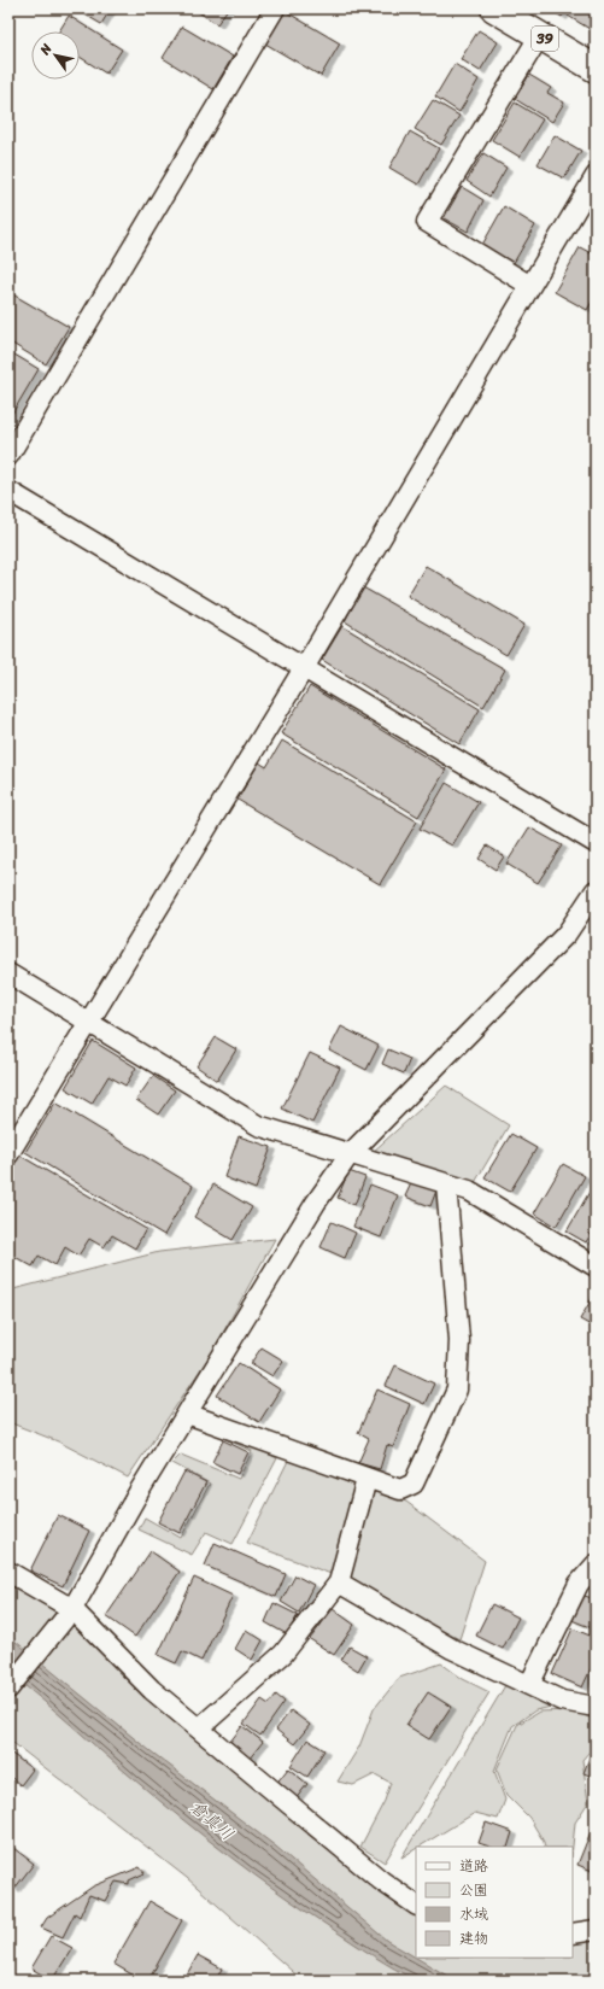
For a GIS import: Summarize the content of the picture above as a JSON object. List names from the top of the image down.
{
  "streets": {
    "main road": ["39"]
  },
  "water": ["倉真川"],
  "legend": [
    "道路",
    "公園",
    "水域",
    "建物"
  ],
  "north": "top left"
}
